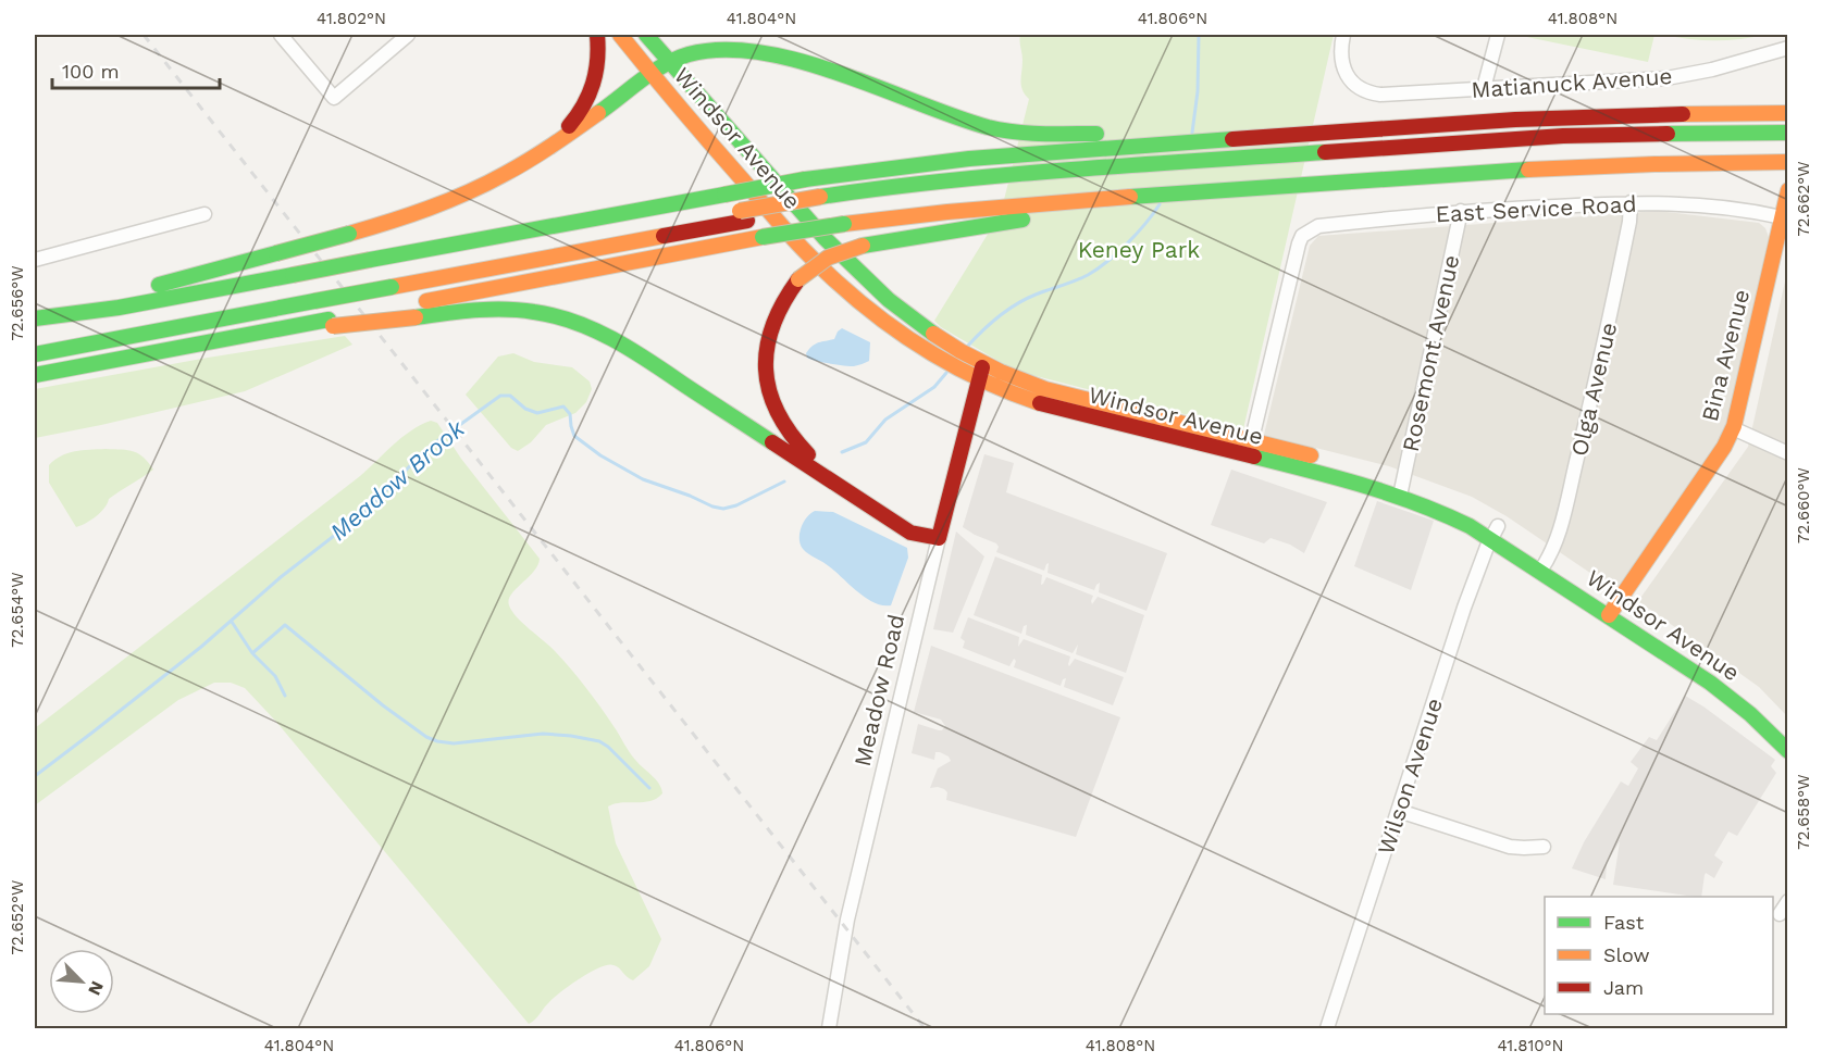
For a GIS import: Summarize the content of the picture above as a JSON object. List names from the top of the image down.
{
  "streets": {
    "main road": ["Windsor Avenue", "Bina Avenue", "Meadow Road"],
    "street": [
      "Matianuck Avenue",
      "East Service Road",
      "Rosemont Avenue",
      "Olga Avenue",
      "Wilson Avenue"
    ]
  },
  "crossings": [
    ["Windsor Avenue", "East Service Road"],
    ["Windsor Avenue", "Rosemont Avenue"],
    ["Windsor Avenue", "Bina Avenue"],
    ["Windsor Avenue", "Olga Avenue"],
    ["Windsor Avenue", "Meadow Road"],
    ["Windsor Avenue", "Wilson Avenue"],
    ["East Service Road", "Rosemont Avenue"],
    ["East Service Road", "Bina Avenue"],
    ["East Service Road", "Olga Avenue"]
  ],
  "water": ["Meadow Brook"],
  "parks": ["Keney Park"],
  "legend": ["Fast", "Slow", "Jam"],
  "scale_bar": "100 m",
  "north": "bottom right",
  "coordinates": [
    "41.802°N",
    "41.804°N",
    "41.806°N",
    "41.808°N",
    "72.662°W",
    "72.656°W",
    "72.660°W",
    "72.654°W",
    "72.658°W",
    "72.652°W",
    "41.810°N"
  ]
}
